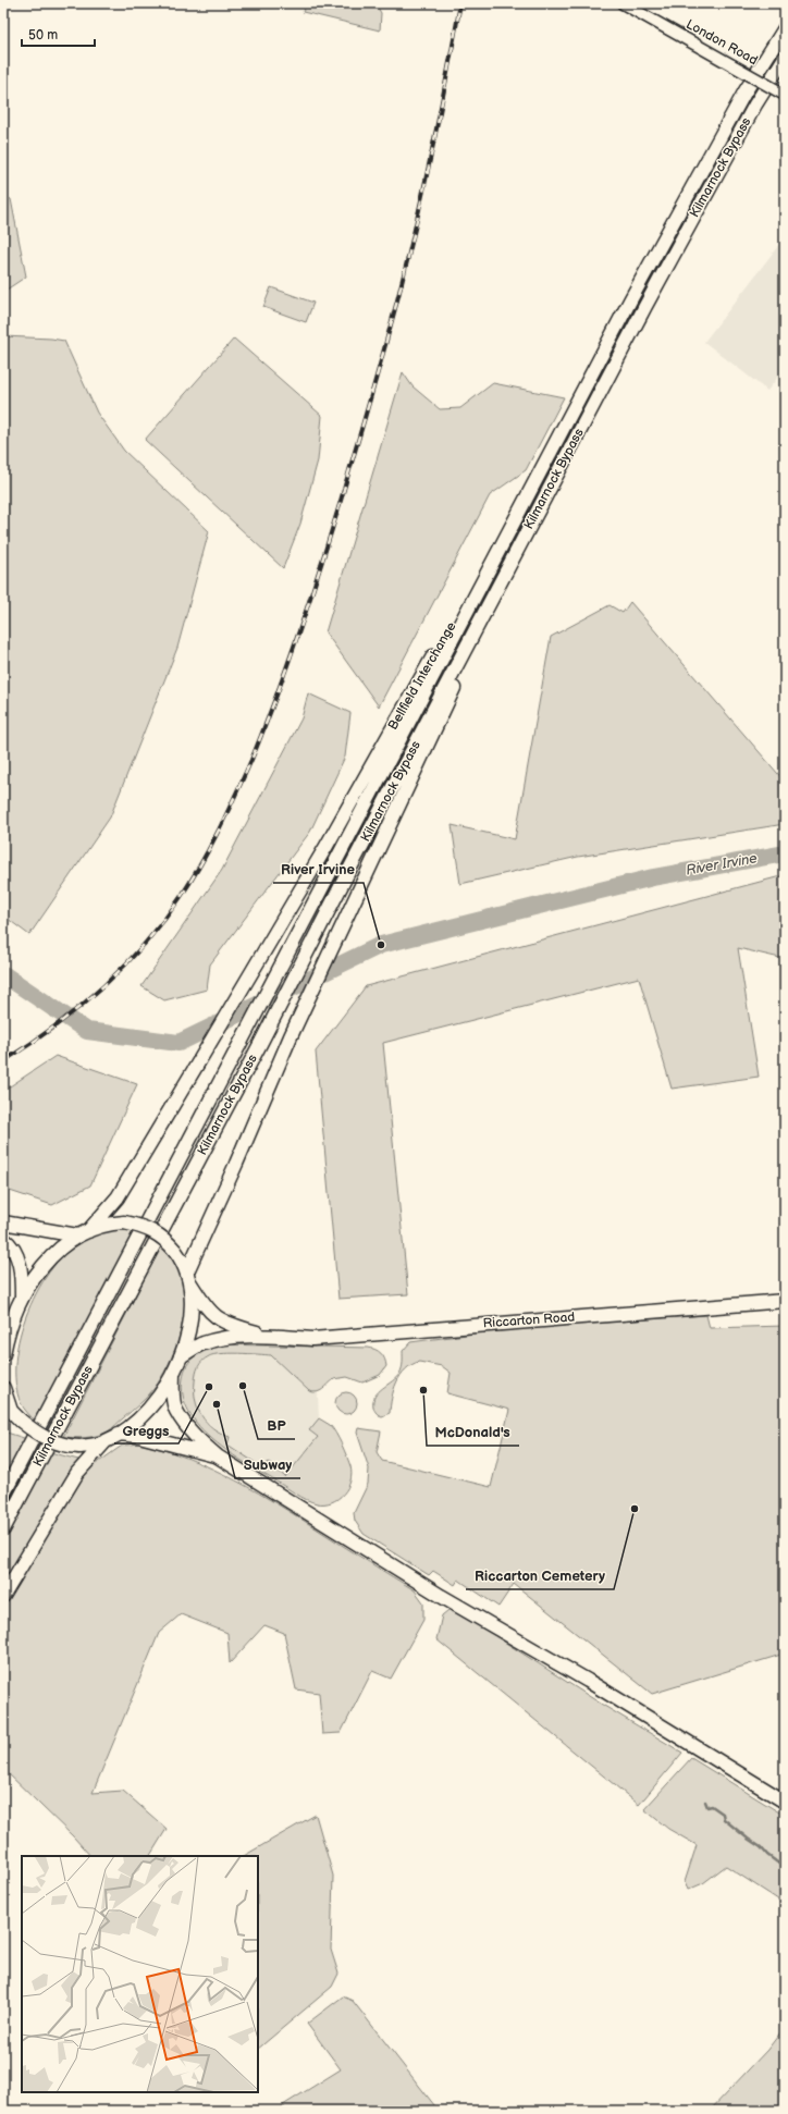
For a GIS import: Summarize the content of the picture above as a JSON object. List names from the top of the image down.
{
  "streets": {
    "main road": [
      "London Road",
      "Kilmarnock Bypass",
      "Bellfield Interchange",
      "Riccarton Road"
    ]
  },
  "crossings": [
    ["Kilmarnock Bypass", "Bellfield Interchange"],
    ["Bellfield Interchange", "Riccarton Road"]
  ],
  "water": ["River Irvine"],
  "places": [
    "River Irvine",
    "BP",
    "Greggs",
    "McDonald's",
    "Subway",
    "Riccarton Cemetery"
  ],
  "scale_bar": "50 m"
}
